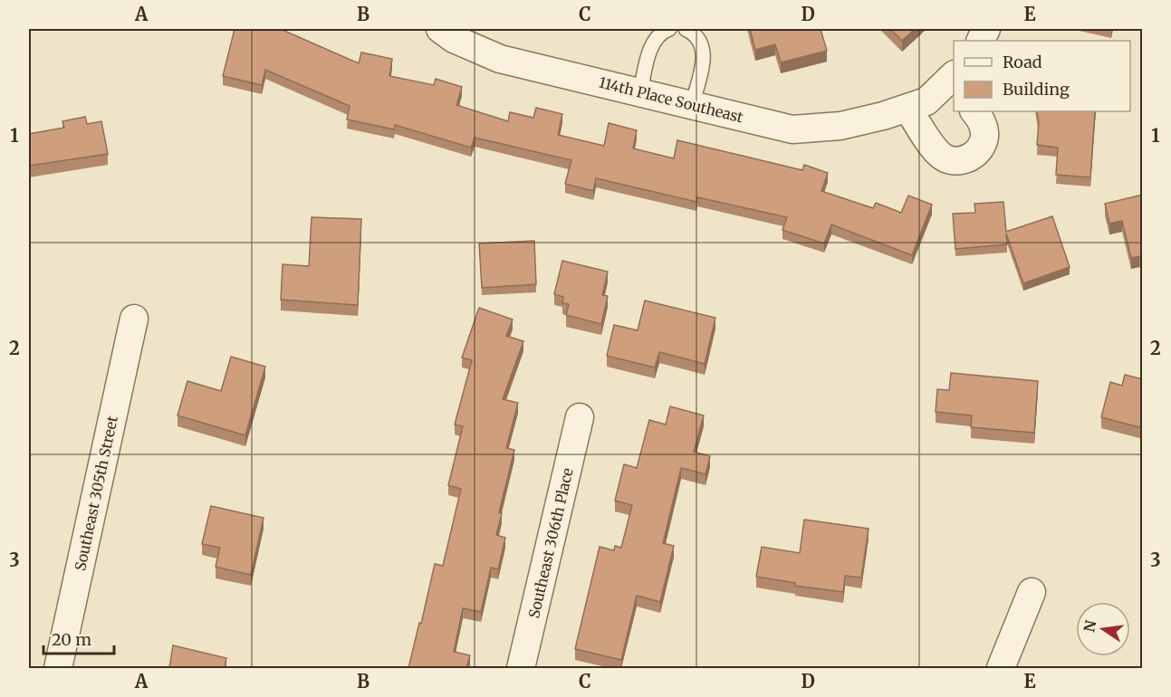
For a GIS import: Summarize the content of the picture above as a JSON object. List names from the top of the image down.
{
  "streets": {
    "street": ["114th Place Southeast", "Southeast 305th Street", "Southeast 306th Place"]
  },
  "legend": ["Road", "Building"],
  "scale_bar": "20 m",
  "north": "left",
  "grid": {
    "columns": [
      "A",
      "B",
      "C",
      "D",
      "E"
    ],
    "rows": ["1", "2", "3"]
  }
}
